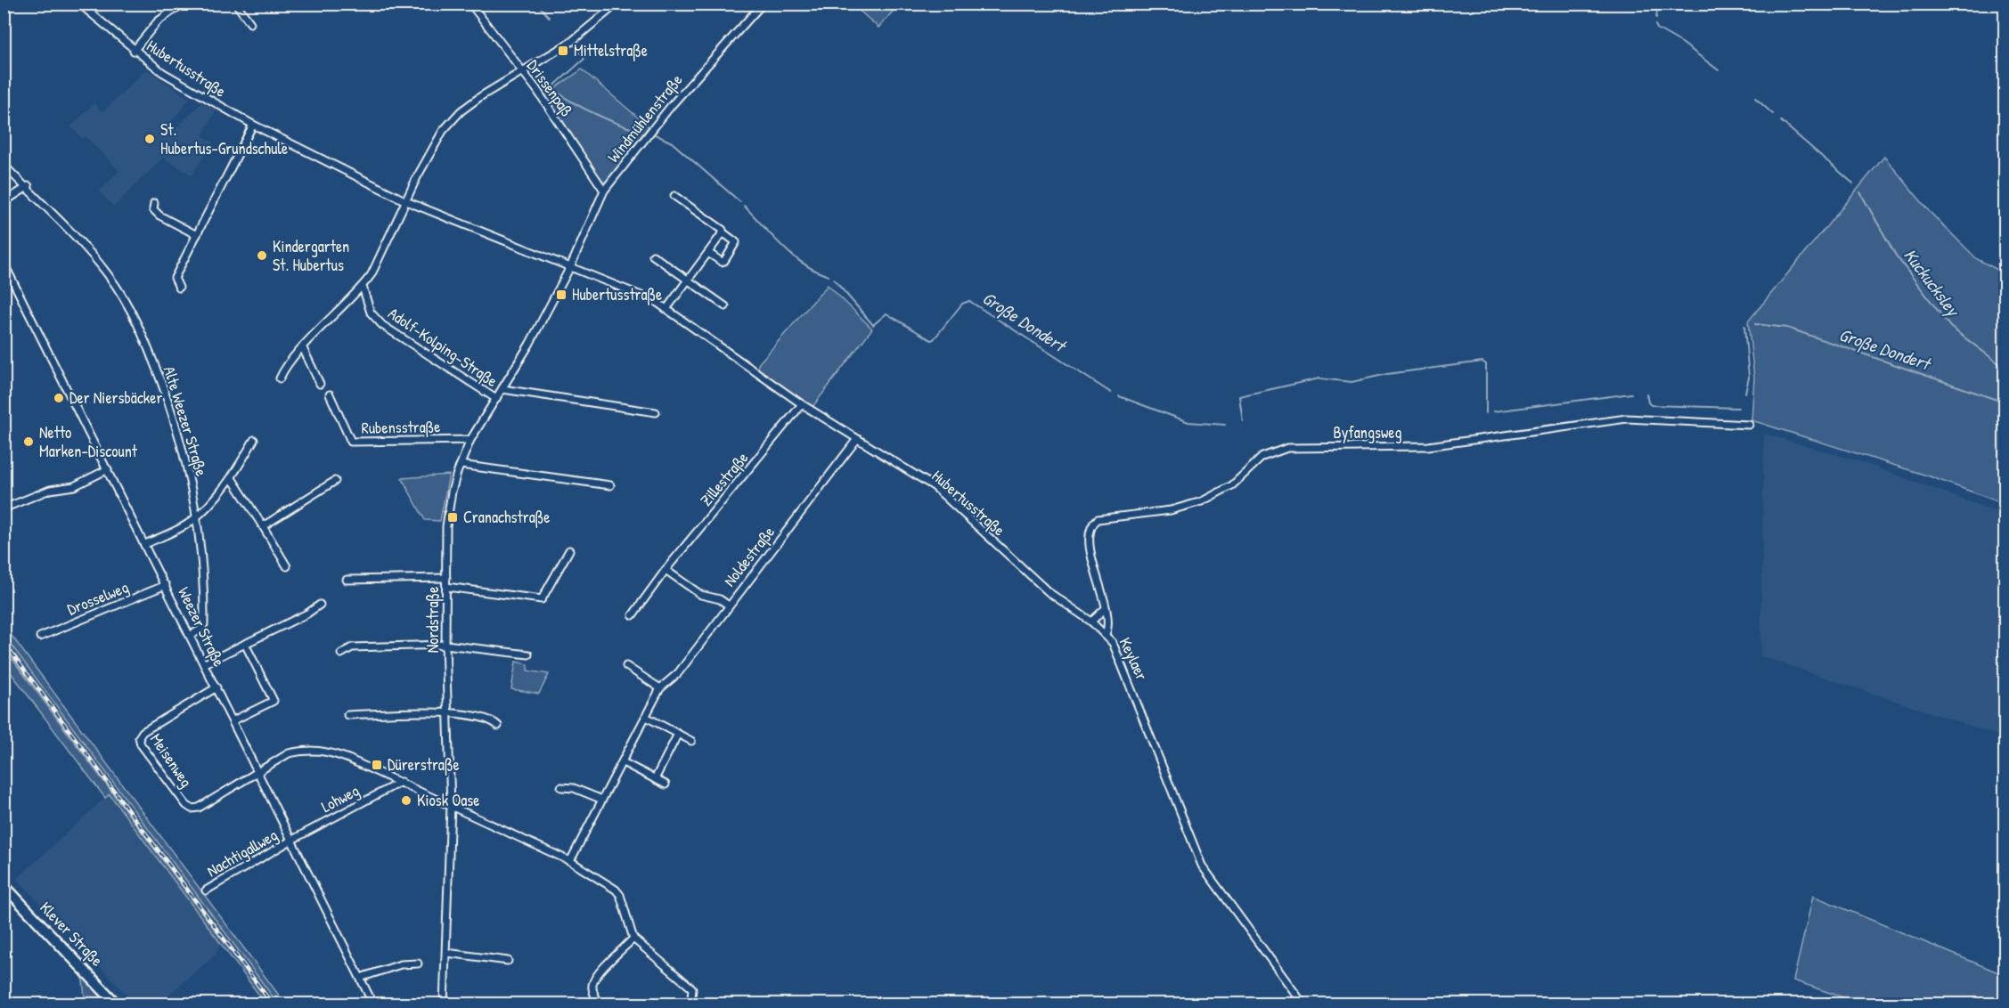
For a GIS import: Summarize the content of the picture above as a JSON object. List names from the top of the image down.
{
  "streets": {
    "main road": ["Klever Straße"],
    "street": [
      "Hubertusstraße",
      "Drissenpaß",
      "Windmühlenstraße",
      "Adolf-Kolping-Straße",
      "Alte Weezer Straße",
      "Rubensstraße",
      "Byfangsweg",
      "Zillestraße",
      "Noldestraße",
      "Drosselweg",
      "Nordstraße",
      "Weezer Straße",
      "Keylaer",
      "Meisenweg",
      "Lohweg",
      "Nachtigallweg"
    ]
  },
  "crossings": [
    ["Hubertusstraße", "Windmühlenstraße"],
    ["Hubertusstraße", "Byfangsweg"],
    ["Hubertusstraße", "Zillestraße"],
    ["Hubertusstraße", "Noldestraße"],
    ["Hubertusstraße", "Nordstraße"],
    ["Hubertusstraße", "Keylaer"],
    ["Drissenpaß", "Windmühlenstraße"],
    ["Windmühlenstraße", "Nordstraße"],
    ["Adolf-Kolping-Straße", "Nordstraße"],
    ["Alte Weezer Straße", "Weezer Straße"],
    ["Rubensstraße", "Nordstraße"],
    ["Byfangsweg", "Keylaer"],
    ["Drosselweg", "Weezer Straße"],
    ["Weezer Straße", "Meisenweg"],
    ["Weezer Straße", "Lohweg"],
    ["Weezer Straße", "Nachtigallweg"],
    ["Lohweg", "Nachtigallweg"]
  ],
  "water": ["Kuckucksley", "Große Dondert"],
  "places": {
    "transit": [
      "Mittelstraße",
      "Hubertusstraße",
      "Cranachstraße",
      "Dürerstraße"
    ],
    "other": [
      "St. Hubertus-Grundschule",
      "Kindergarten St. Hubertus",
      "Der Niersbäcker",
      "Netto Marken-Discount",
      "Kiosk Oase"
    ]
  }
}
